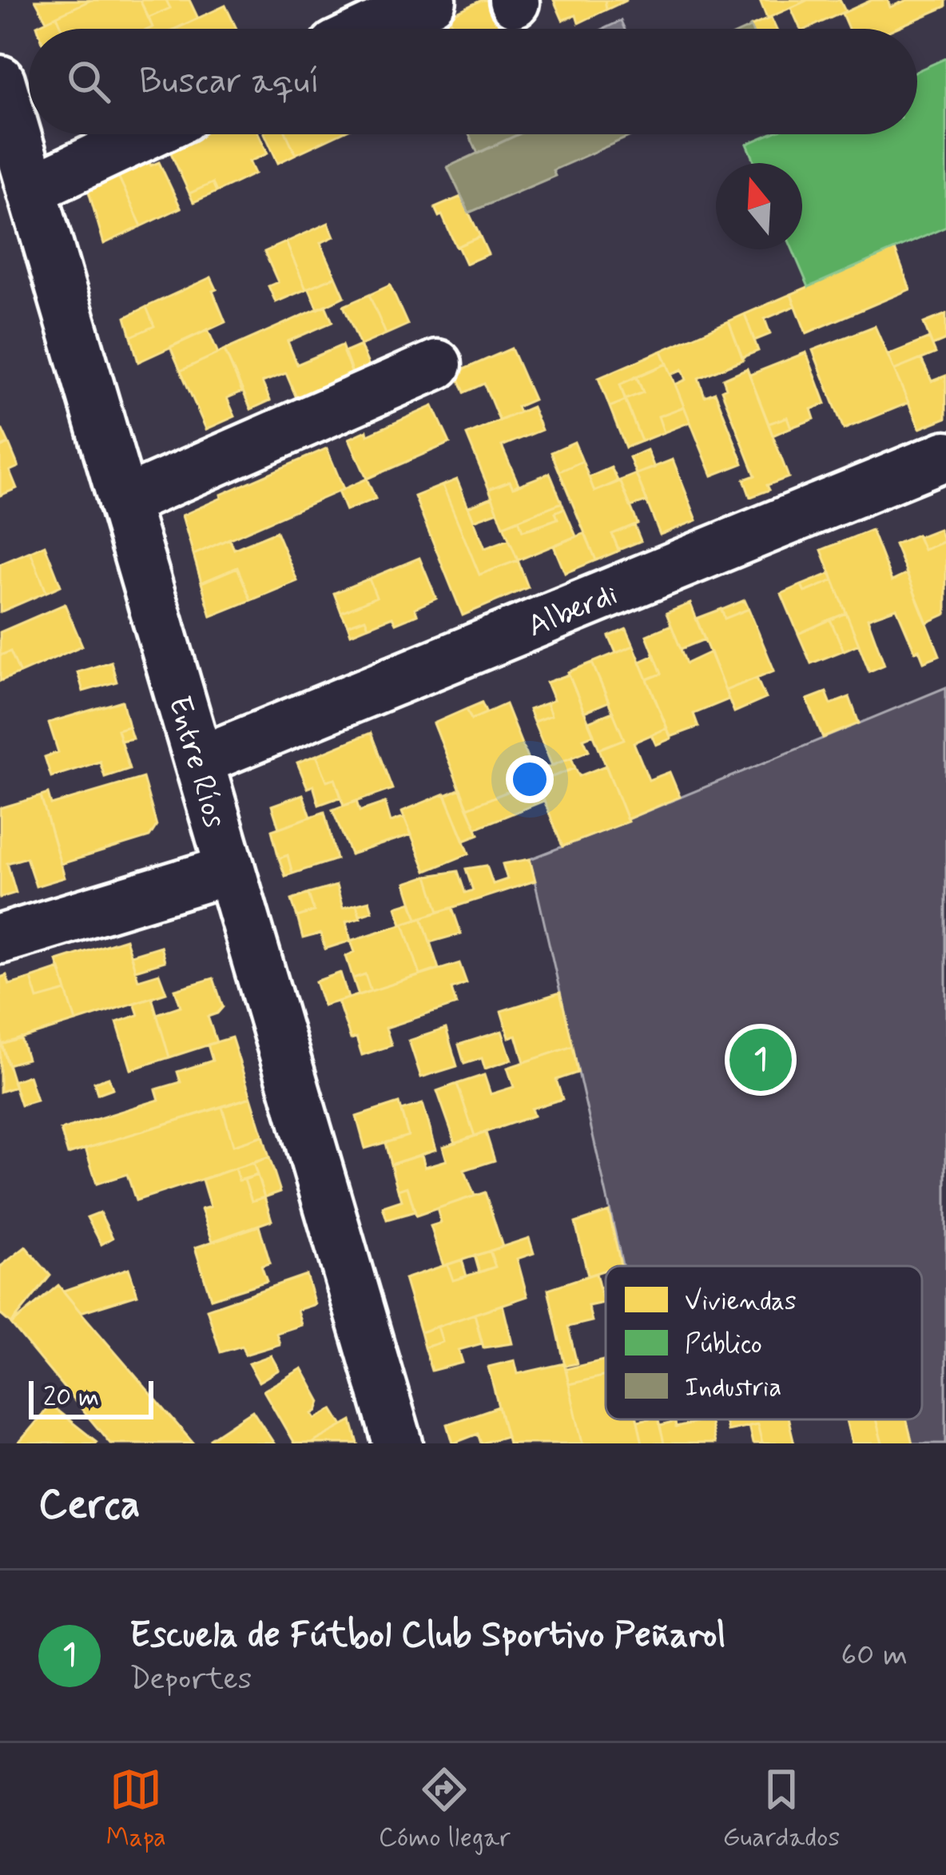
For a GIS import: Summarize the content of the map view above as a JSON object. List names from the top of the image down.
{
  "streets": {
    "street": ["Alberdi", "Entre Ríos"]
  },
  "crossings": [
    ["Alberdi", "Entre Ríos"]
  ],
  "legend": ["Viviendas", "Público", "Industria"],
  "scale_bar": "20 m",
  "north": "top",
  "page": {
    "search": "Buscar aquí",
    "pins": "1",
    "scale": "20 m",
    "heading": "Cerca",
    "list": [
      {
        "mark": "1",
        "name": "Escuela de Fútbol Club Sportivo Peñarol",
        "note": "Deportes",
        "value": "60 m"
      }
    ],
    "nav": ["Mapa", "Cómo llegar", "Guardados"]
  }
}
